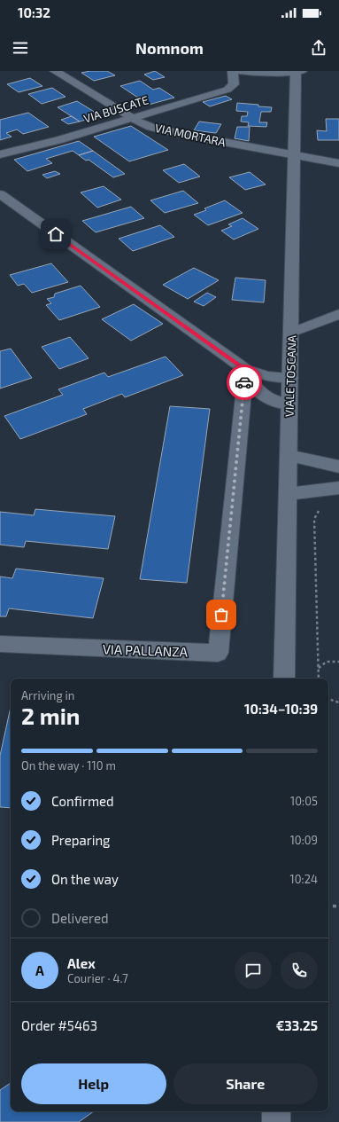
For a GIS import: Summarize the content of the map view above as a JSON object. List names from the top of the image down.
{
  "streets": {
    "street": [
      "VIA BUSCATE",
      "VIA MORTARA",
      "VIALE TOSCANA",
      "VIA PALLANZA"
    ]
  },
  "crossings": [
    ["VIA BUSCATE", "VIA MORTARA"],
    ["VIA MORTARA", "VIALE TOSCANA"]
  ],
  "page": {
    "status": "10:32",
    "header": "Nomnom",
    "heading": ["2 min", "Arriving in", "10:34–10:39"],
    "panel": [
      "Alex",
      "Courier · 4.7",
      "Order #5463",
      "€33.25"
    ],
    "bar": "On the way · 110 m",
    "list": [
      ["Confirmed", "10:05"],
      ["Preparing", "10:09"],
      ["On the way", "10:24"],
      "Delivered"
    ],
    "round": "A",
    "buttons": ["Help", "Share"]
  }
}
